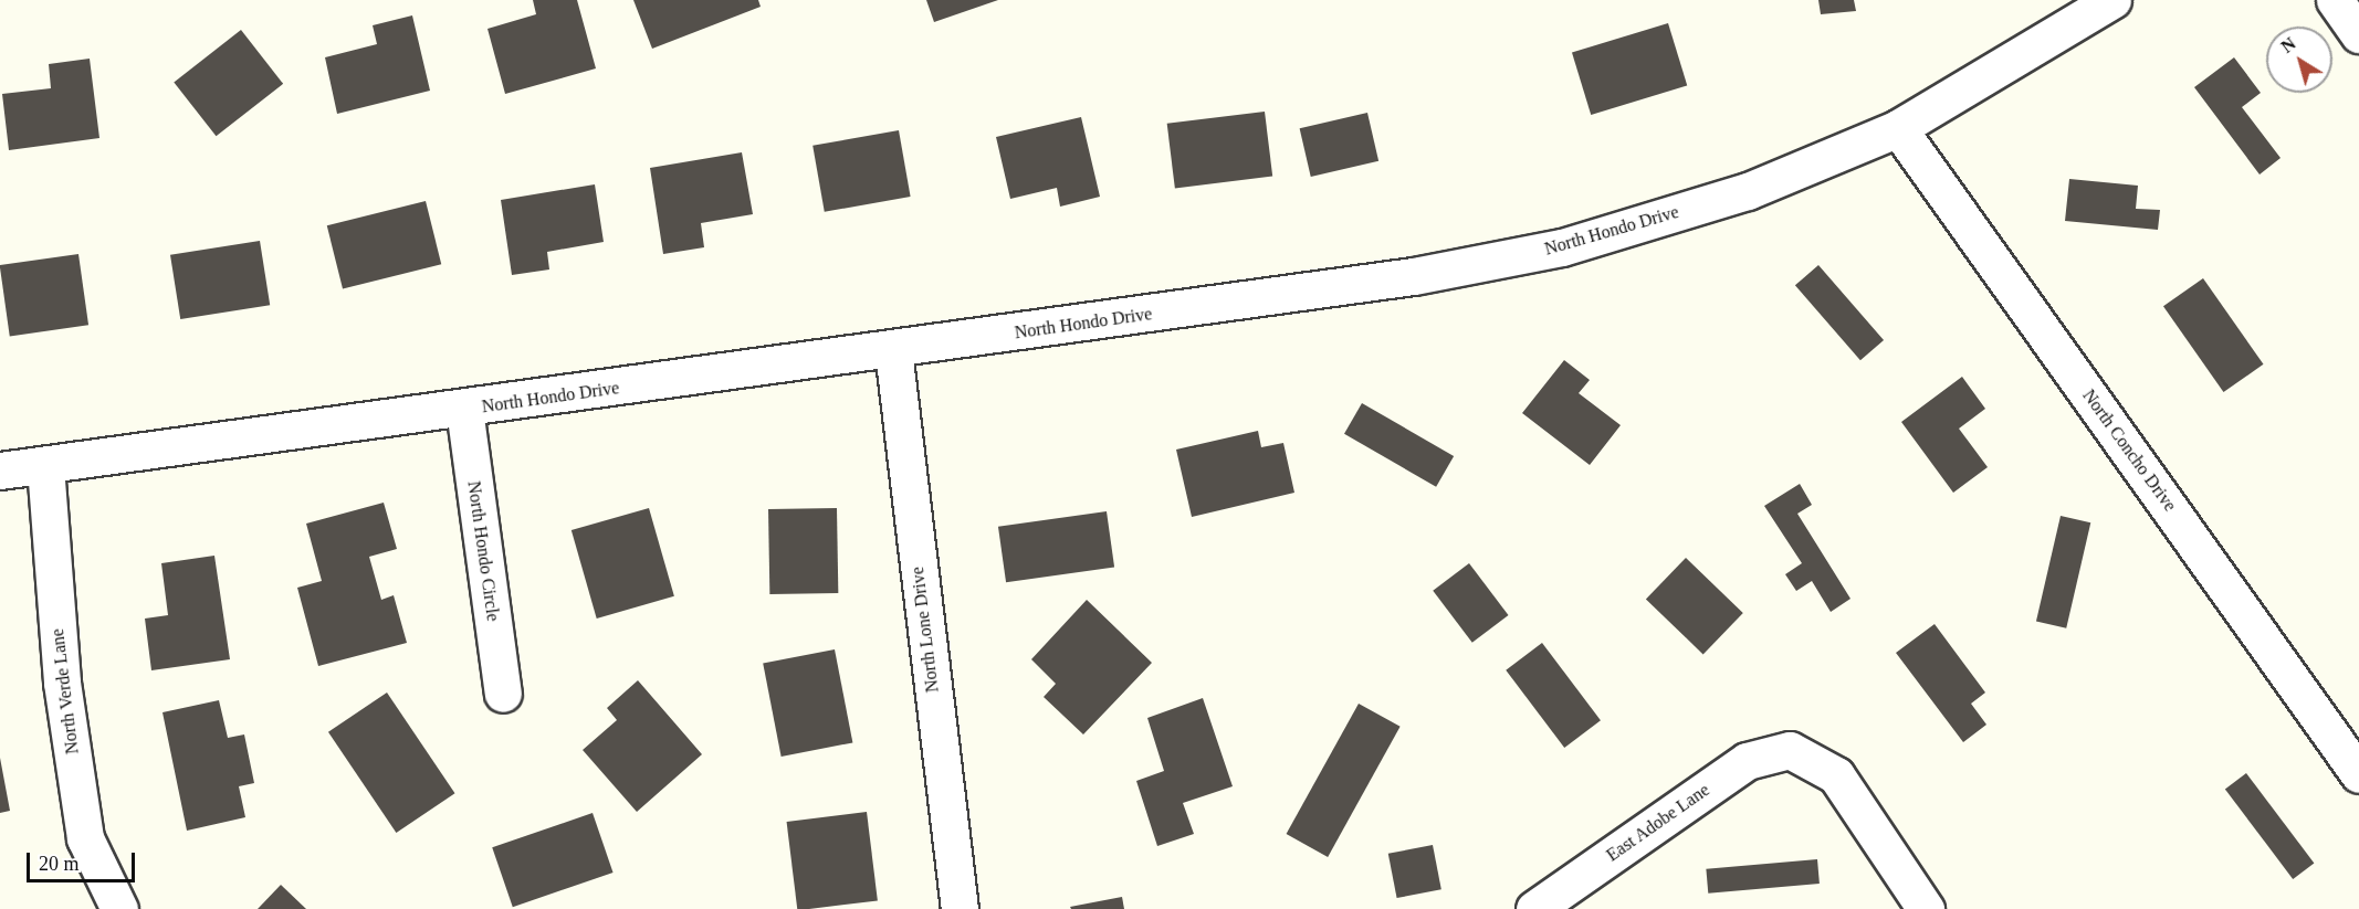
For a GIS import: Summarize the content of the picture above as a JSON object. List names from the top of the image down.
{
  "streets": {
    "street": [
      "North Hondo Drive",
      "North Concho Drive",
      "North Hondo Circle",
      "North Lone Drive",
      "North Verde Lane",
      "East Adobe Lane"
    ]
  },
  "crossings": [
    ["North Hondo Drive", "North Concho Drive"],
    ["North Hondo Drive", "North Hondo Circle"],
    ["North Hondo Drive", "North Lone Drive"],
    ["North Hondo Drive", "North Verde Lane"]
  ],
  "scale_bar": "20 m",
  "north": "top left"
}
